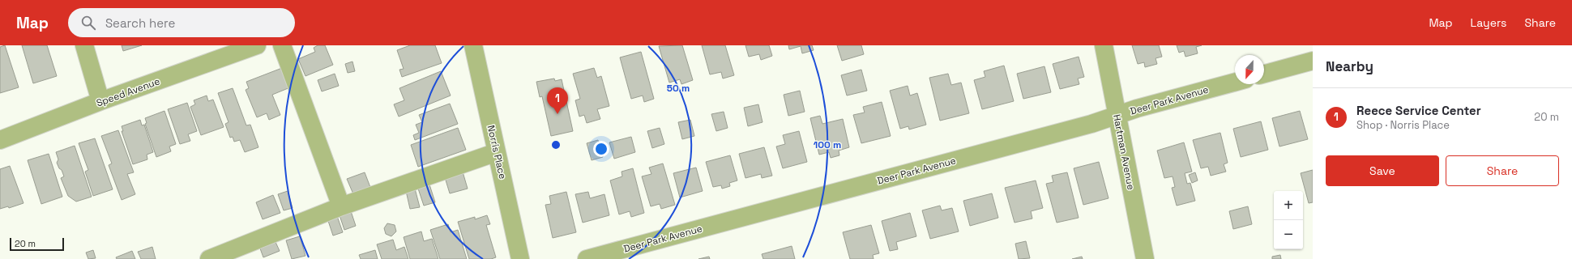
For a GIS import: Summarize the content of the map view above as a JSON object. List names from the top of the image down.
{
  "streets": {
    "street": [
      "Speed Avenue",
      "Deer Park Avenue",
      "Norris Place",
      "Hartman Avenue"
    ]
  },
  "crossings": [
    ["Deer Park Avenue", "Hartman Avenue"]
  ],
  "scale_bar": "20 m",
  "north": "bottom",
  "page": {
    "header": "Map",
    "search": "Search here",
    "nav": ["Map", "Layers", "Share"],
    "heading": "Nearby",
    "pins": "1",
    "list": [
      {
        "mark": "1",
        "name": "Reece Service Center",
        "note": "Shop · Norris Place",
        "value": "20 m"
      }
    ],
    "buttons": ["Save", "Share"],
    "map_buttons": ["+", "−"],
    "scale": "20 m"
  },
  "rings": ["50 m", "100 m"]
}
